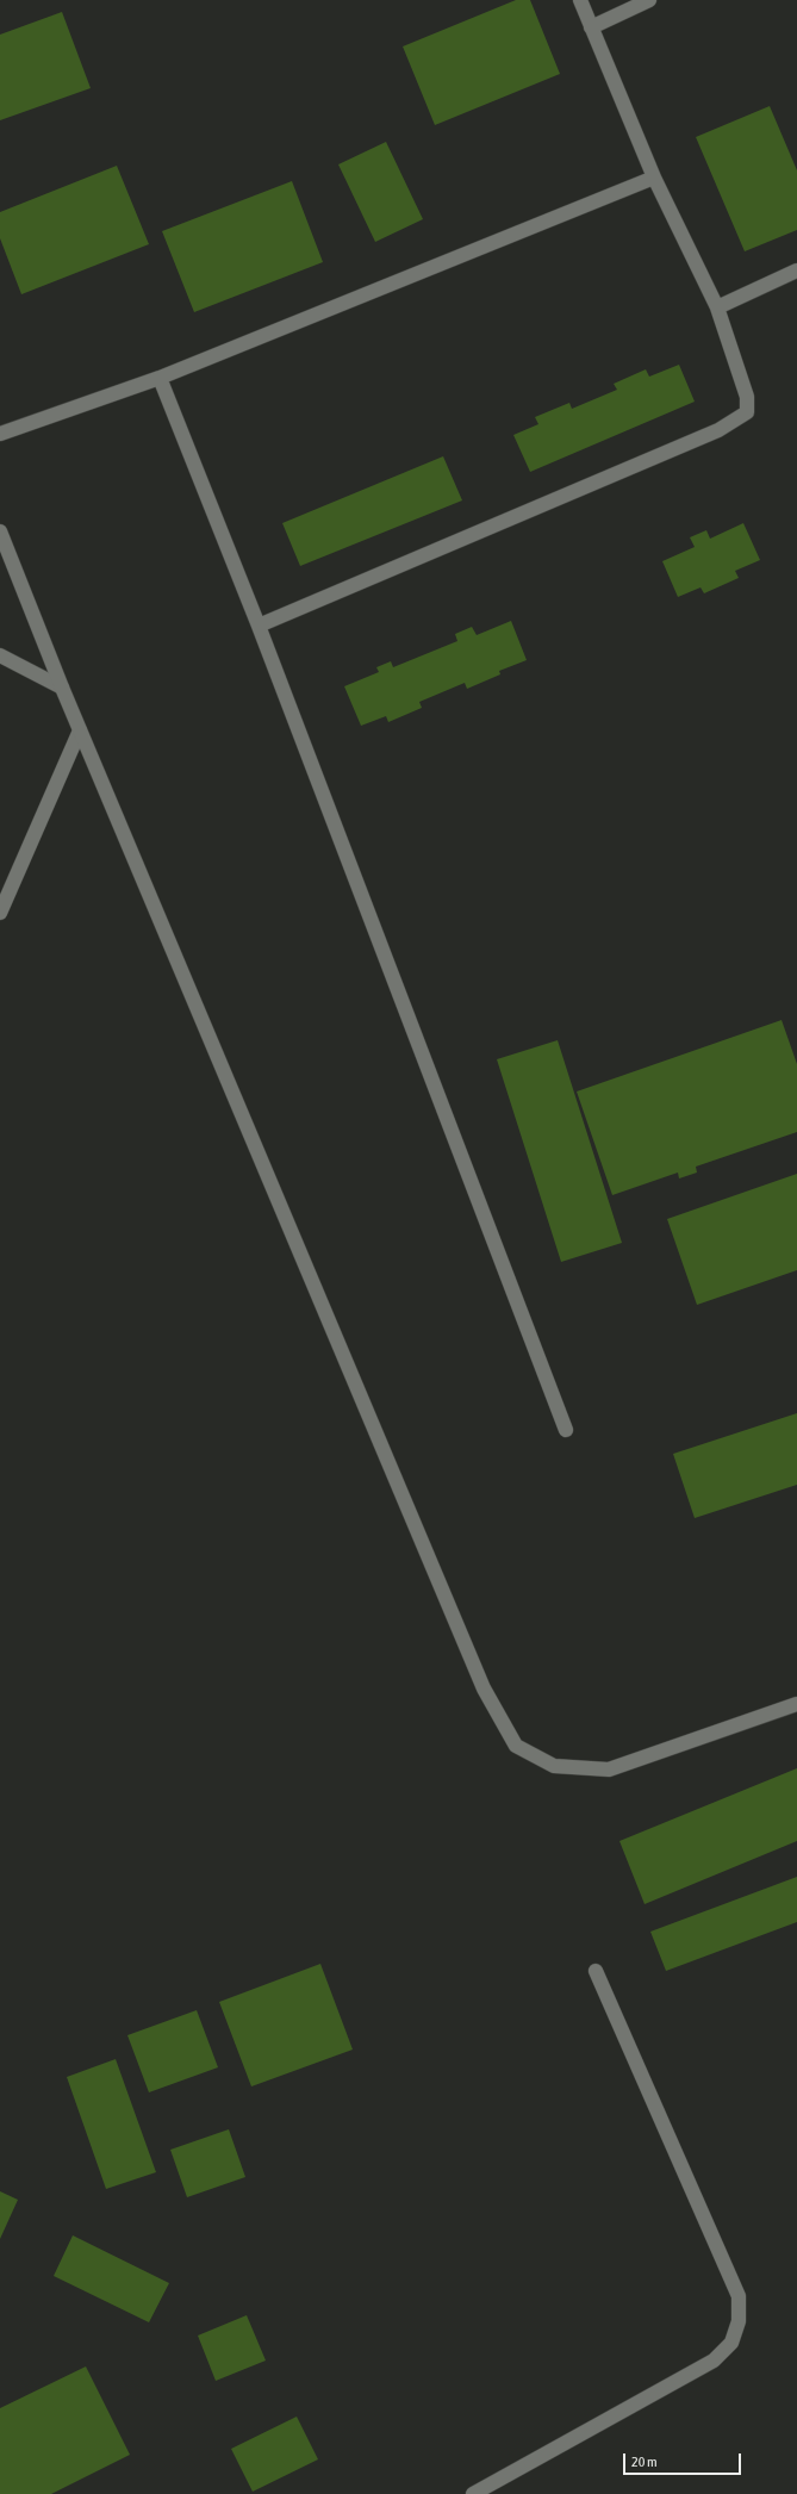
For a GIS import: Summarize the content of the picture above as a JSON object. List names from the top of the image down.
{
  "scale_bar": "20 m"
}
